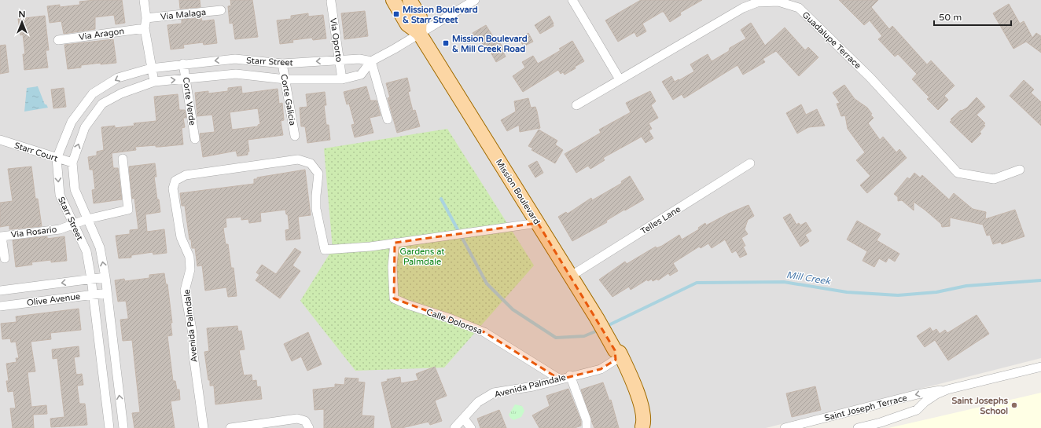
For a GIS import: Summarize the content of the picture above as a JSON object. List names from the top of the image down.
{
  "streets": {
    "main road": ["Mission Boulevard"],
    "street": [
      "Via Malaga",
      "Via Aragon",
      "Via Oporto",
      "Guadalupe Terrace",
      "Starr Street",
      "Corte Galicia",
      "Corte Verde",
      "Starr Court",
      "Telles Lane",
      "Via Rosario",
      "Olive Avenue",
      "Calle Dolorosa",
      "Avenida Palmdale",
      "Saint Joseph Terrace"
    ]
  },
  "crossings": [
    ["Via Oporto", "Starr Street"],
    ["Starr Street", "Corte Galicia"],
    ["Starr Street", "Corte Verde"],
    ["Starr Street", "Starr Court"],
    ["Starr Street", "Mission Boulevard"],
    ["Starr Street", "Via Rosario"],
    ["Starr Street", "Olive Avenue"],
    ["Mission Boulevard", "Telles Lane"],
    ["Mission Boulevard", "Avenida Palmdale"],
    ["Calle Dolorosa", "Avenida Palmdale"]
  ],
  "water": ["Mill Creek"],
  "parks": ["Gardens at Palmdale"],
  "places": {
    "transit": ["Mission Boulevard & Starr Street", "Mission Boulevard & Mill Creek Road"],
    "other": ["Saint Josephs School"]
  },
  "scale_bar": "50 m",
  "north": "top"
}
